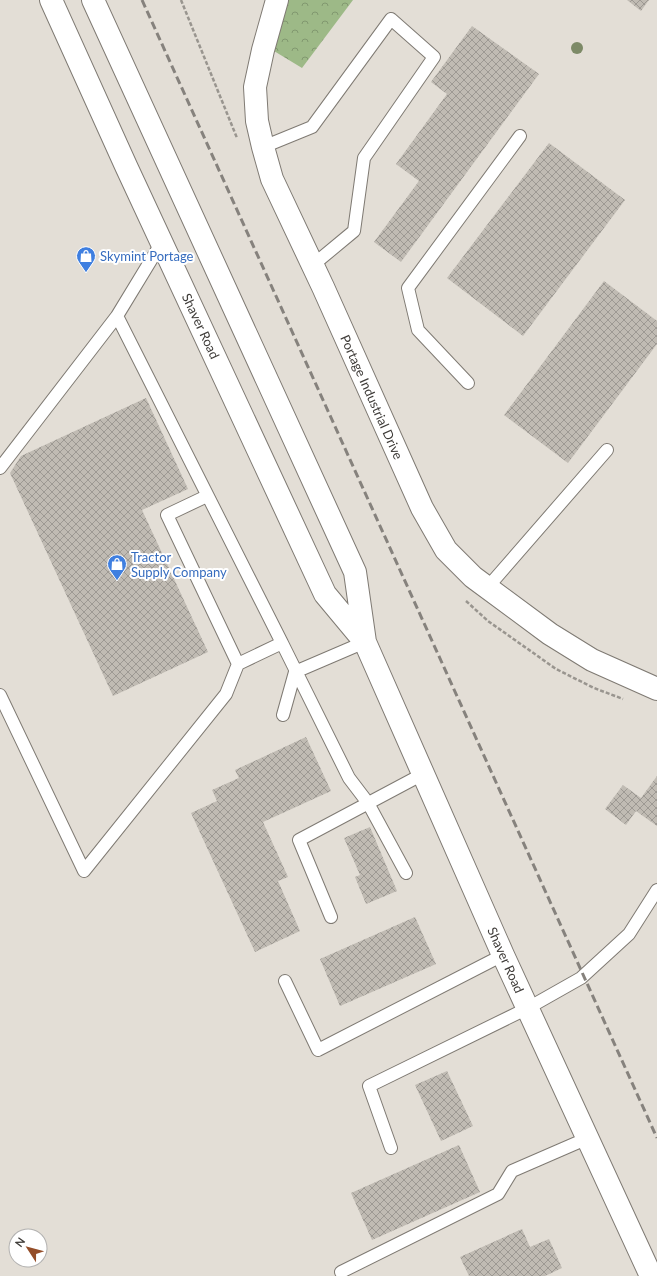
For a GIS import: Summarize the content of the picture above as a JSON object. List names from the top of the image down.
{
  "streets": {
    "main road": ["Shaver Road", "Portage Industrial Drive"]
  },
  "places": {
    "shop": ["Skymint Portage", "Tractor Supply Company"]
  },
  "north": "top left"
}
